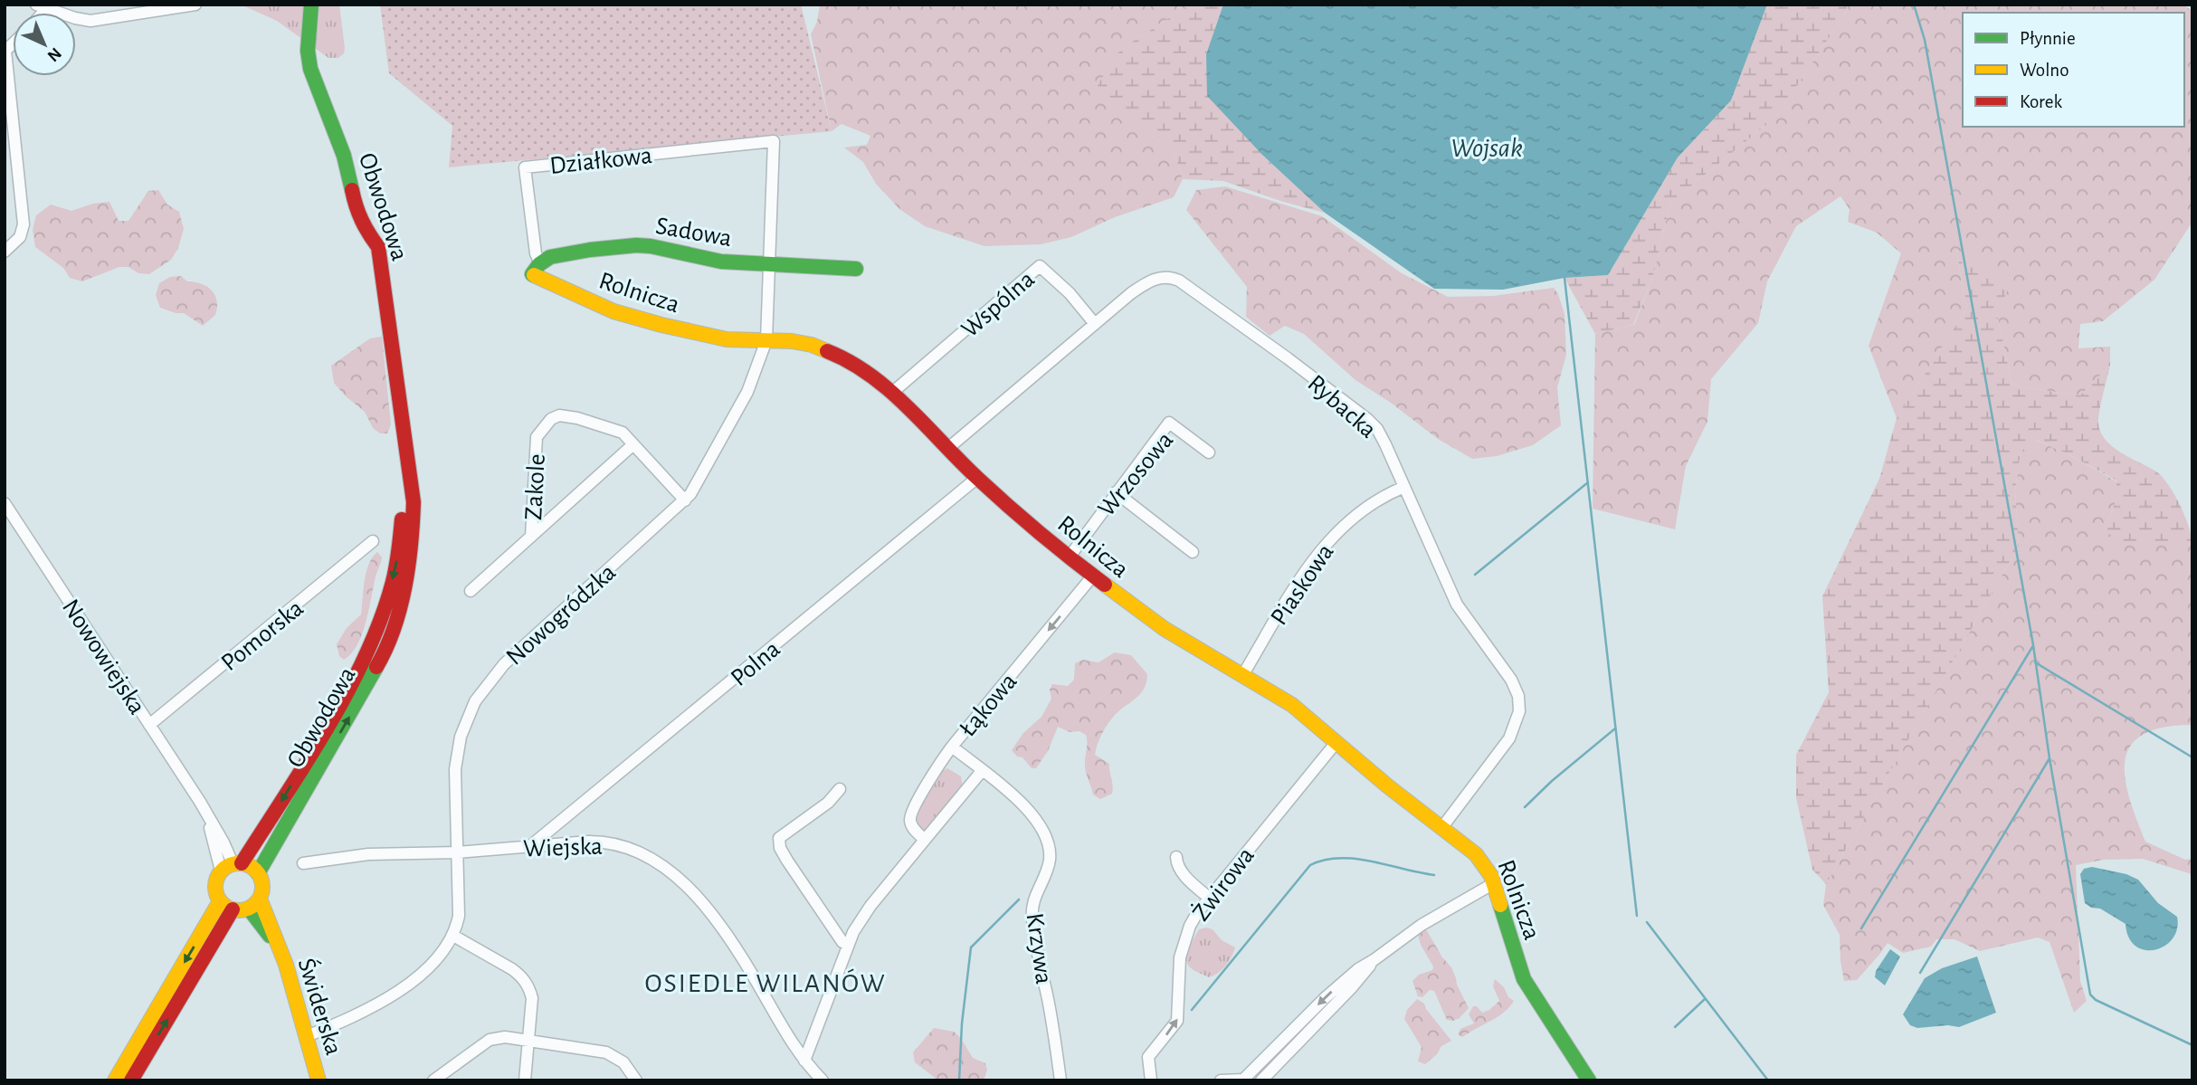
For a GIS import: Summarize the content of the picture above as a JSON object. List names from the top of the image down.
{
  "streets": {
    "street": [
      "Działkowa",
      "Obwodowa",
      "Sadowa",
      "Rolnicza",
      "Wspólna",
      "Rybacka",
      "Wrzosowa",
      "Zakole",
      "Piaskowa",
      "Nowogródzka",
      "Pomorska",
      "Nowowiejska",
      "Polna",
      "Łąkowa",
      "Wiejska",
      "Żwirowa",
      "Krzywa",
      "Świderska"
    ]
  },
  "crossings": [
    ["Działkowa", "Sadowa"],
    ["Działkowa", "Rolnicza"],
    ["Działkowa", "Nowogródzka"],
    ["Obwodowa", "Nowowiejska"],
    ["Obwodowa", "Świderska"],
    ["Sadowa", "Rolnicza"],
    ["Sadowa", "Nowogródzka"],
    ["Rolnicza", "Wspólna"],
    ["Rolnicza", "Rybacka"],
    ["Rolnicza", "Wrzosowa"],
    ["Rolnicza", "Piaskowa"],
    ["Rolnicza", "Nowogródzka"],
    ["Rolnicza", "Polna"],
    ["Rolnicza", "Łąkowa"],
    ["Rolnicza", "Żwirowa"],
    ["Wspólna", "Rybacka"],
    ["Rybacka", "Piaskowa"],
    ["Zakole", "Nowogródzka"],
    ["Nowogródzka", "Wiejska"],
    ["Pomorska", "Nowowiejska"],
    ["Nowowiejska", "Świderska"],
    ["Polna", "Wiejska"],
    ["Łąkowa", "Wiejska"],
    ["Łąkowa", "Krzywa"]
  ],
  "one_way": ["Żwirowa"],
  "districts": ["OSIEDLE WILANÓW"],
  "water": ["Wojsak"],
  "legend": ["Płynnie", "Wolno", "Korek"],
  "north": "bottom right"
}
